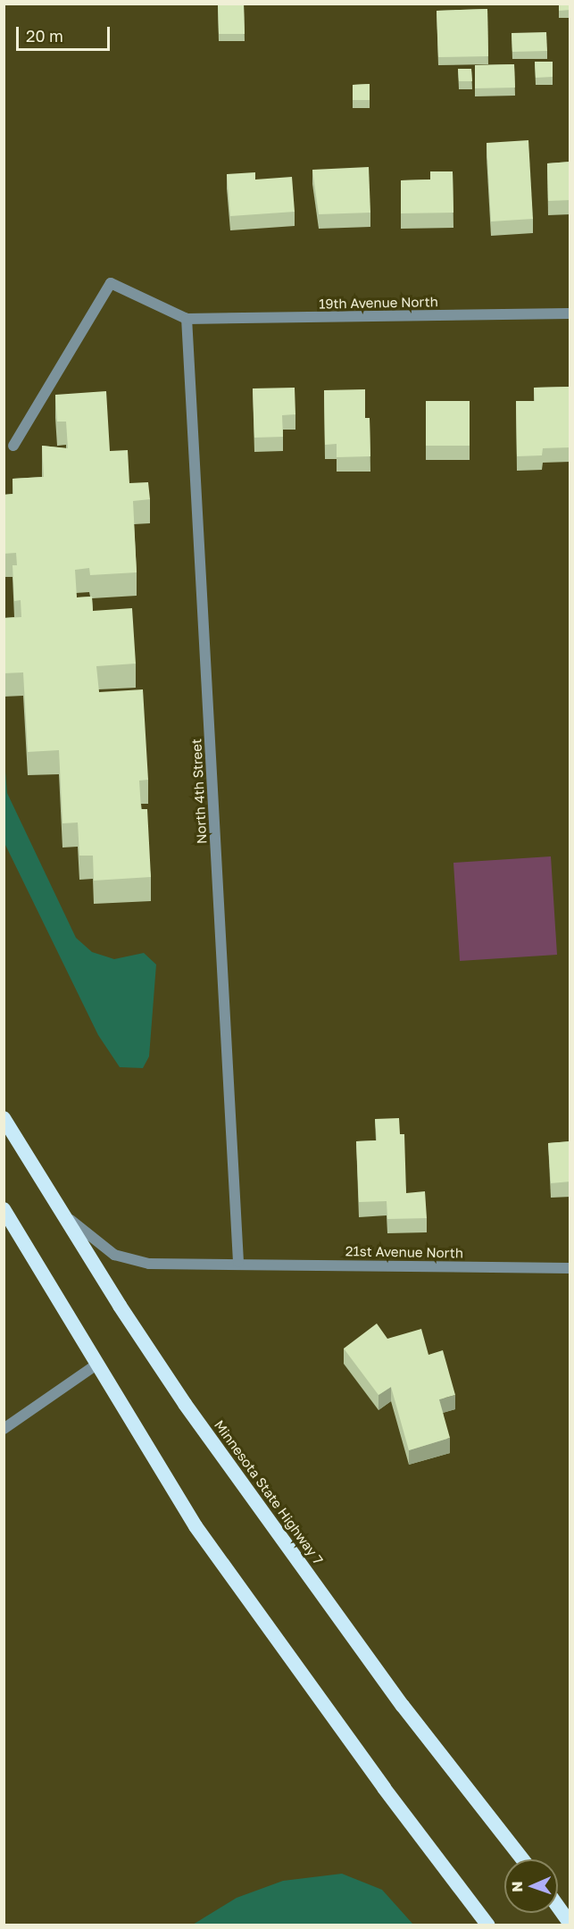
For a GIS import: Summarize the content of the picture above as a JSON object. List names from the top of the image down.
{
  "streets": {
    "highway": ["Minnesota State Highway 7"],
    "street": ["19th Avenue North", "North 4th Street", "21st Avenue North"]
  },
  "crossings": [
    ["19th Avenue North", "North 4th Street"],
    ["North 4th Street", "21st Avenue North"],
    ["21st Avenue North", "Minnesota State Highway 7"]
  ],
  "scale_bar": "20 m",
  "north": "left"
}
